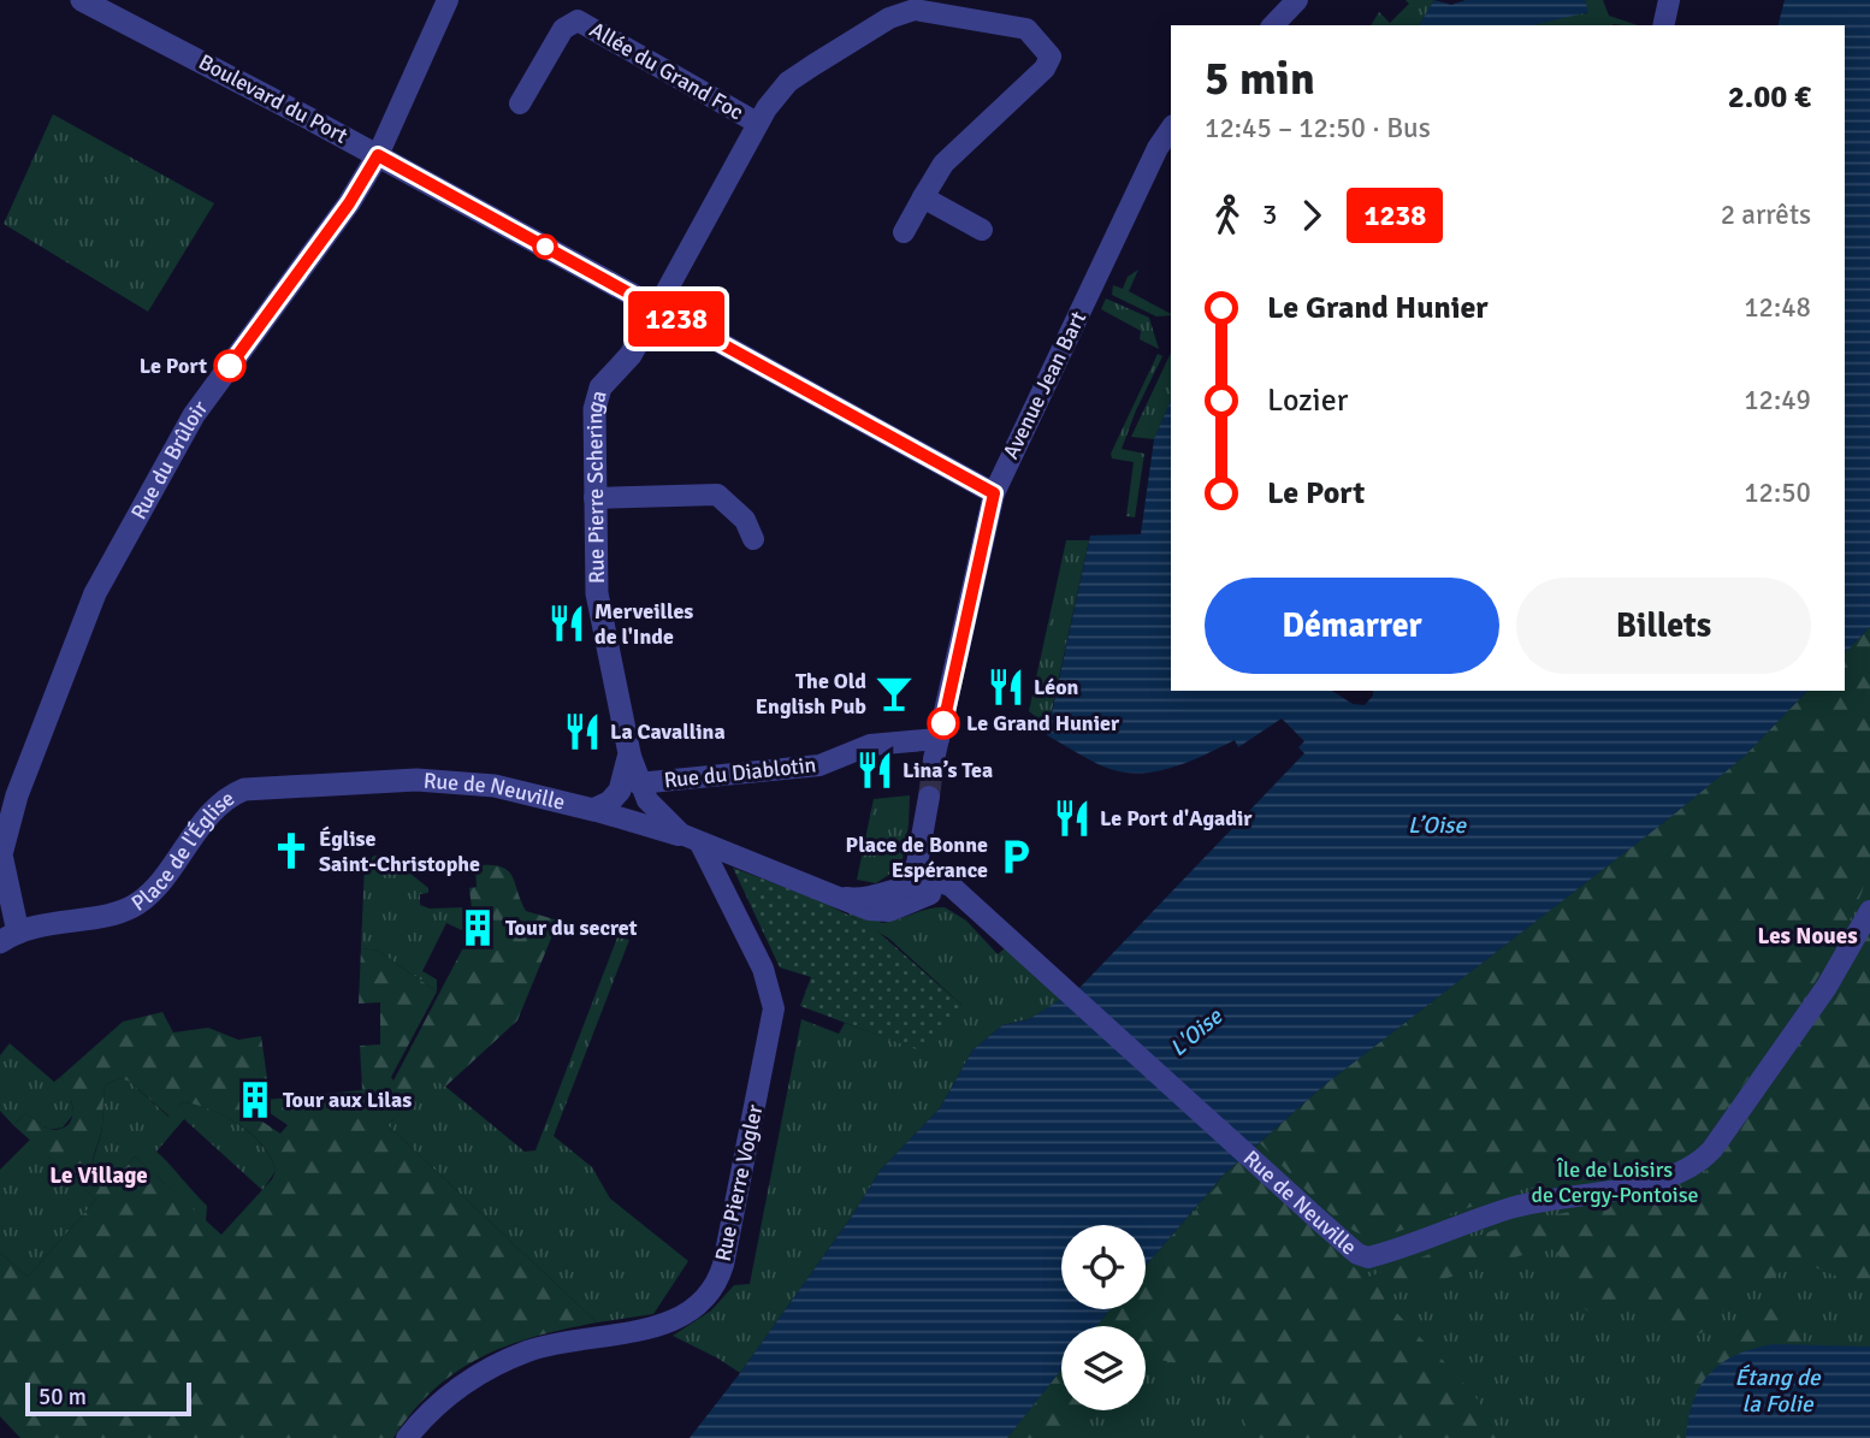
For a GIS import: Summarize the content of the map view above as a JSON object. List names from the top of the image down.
{
  "streets": {
    "street": [
      "Allée du Grand Foc",
      "Boulevard du Port",
      "Avenue Jean Bart",
      "Rue du Brûloir",
      "Rue Pierre Scheringa",
      "Rue du Diablotin",
      "Rue de Neuville",
      "Place de l'Église",
      "Rue Pierre Vogler"
    ]
  },
  "crossings": [
    ["Boulevard du Port", "Avenue Jean Bart"],
    ["Boulevard du Port", "Rue du Brûloir"],
    ["Boulevard du Port", "Rue Pierre Scheringa"],
    ["Avenue Jean Bart", "Rue du Diablotin"],
    ["Rue Pierre Scheringa", "Rue du Diablotin"],
    ["Rue Pierre Scheringa", "Rue de Neuville"],
    ["Rue du Diablotin", "Rue de Neuville"],
    ["Rue de Neuville", "Place de l'Église"],
    ["Rue de Neuville", "Rue Pierre Vogler"]
  ],
  "districts": ["Les Noues", "Le Village"],
  "water": ["L’Oise", "L'Oise", "Étang de la Folie"],
  "parks": ["Île de Loisirs de Cergy-Pontoise"],
  "places": {
    "other": ["Le Port", "Le Grand Hunier"],
    "restaurant": [
      "Merveilles de l'Inde",
      "Léon",
      "La Cavallina",
      "Lina’s Tea",
      "Le Port d'Agadir"
    ],
    "bar": ["The Old English Pub"],
    "church": ["Église Saint-Christophe"],
    "parking": ["Place de Bonne Espérance"],
    "building": ["Tour du secret", "Tour aux Lilas"]
  },
  "lines": ["bus line 1238"],
  "scale_bar": "50 m",
  "page": {
    "on_map": "1238",
    "heading": ["5 min", "12:45 – 12:50 · Bus", "2.00 €"],
    "legs": ["3", "1238", "2 arrêts"],
    "list": [
      {
        "name": "Le Grand Hunier",
        "value": "12:48"
      },
      {
        "name": "Lozier",
        "value": "12:49"
      },
      {
        "name": "Le Port",
        "value": "12:50"
      }
    ],
    "buttons": ["Démarrer", "Billets"],
    "scale": "50 m"
  }
}
